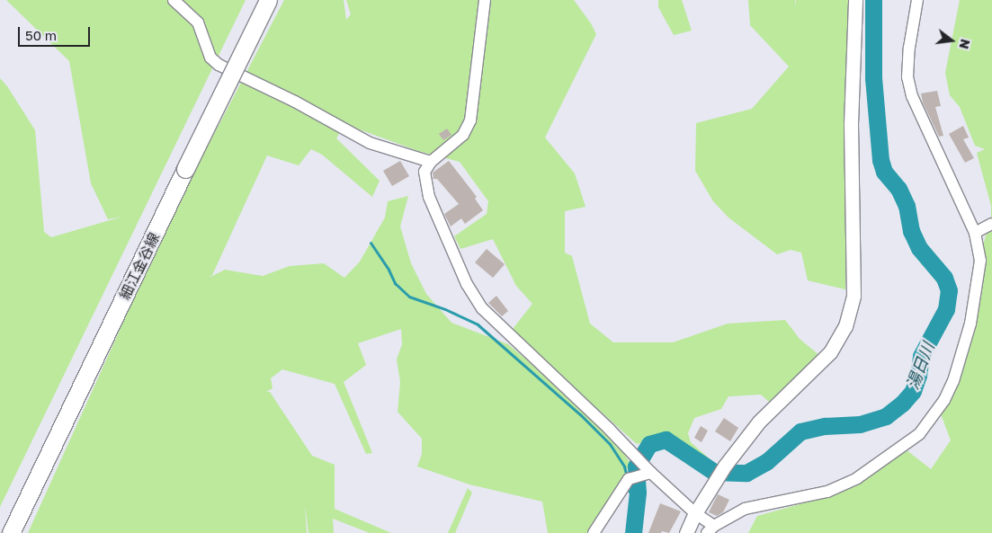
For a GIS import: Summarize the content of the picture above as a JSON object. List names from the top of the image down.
{
  "streets": {
    "main road": ["細江金谷線"]
  },
  "water": ["湯日川"],
  "scale_bar": "50 m",
  "north": "right"
}
